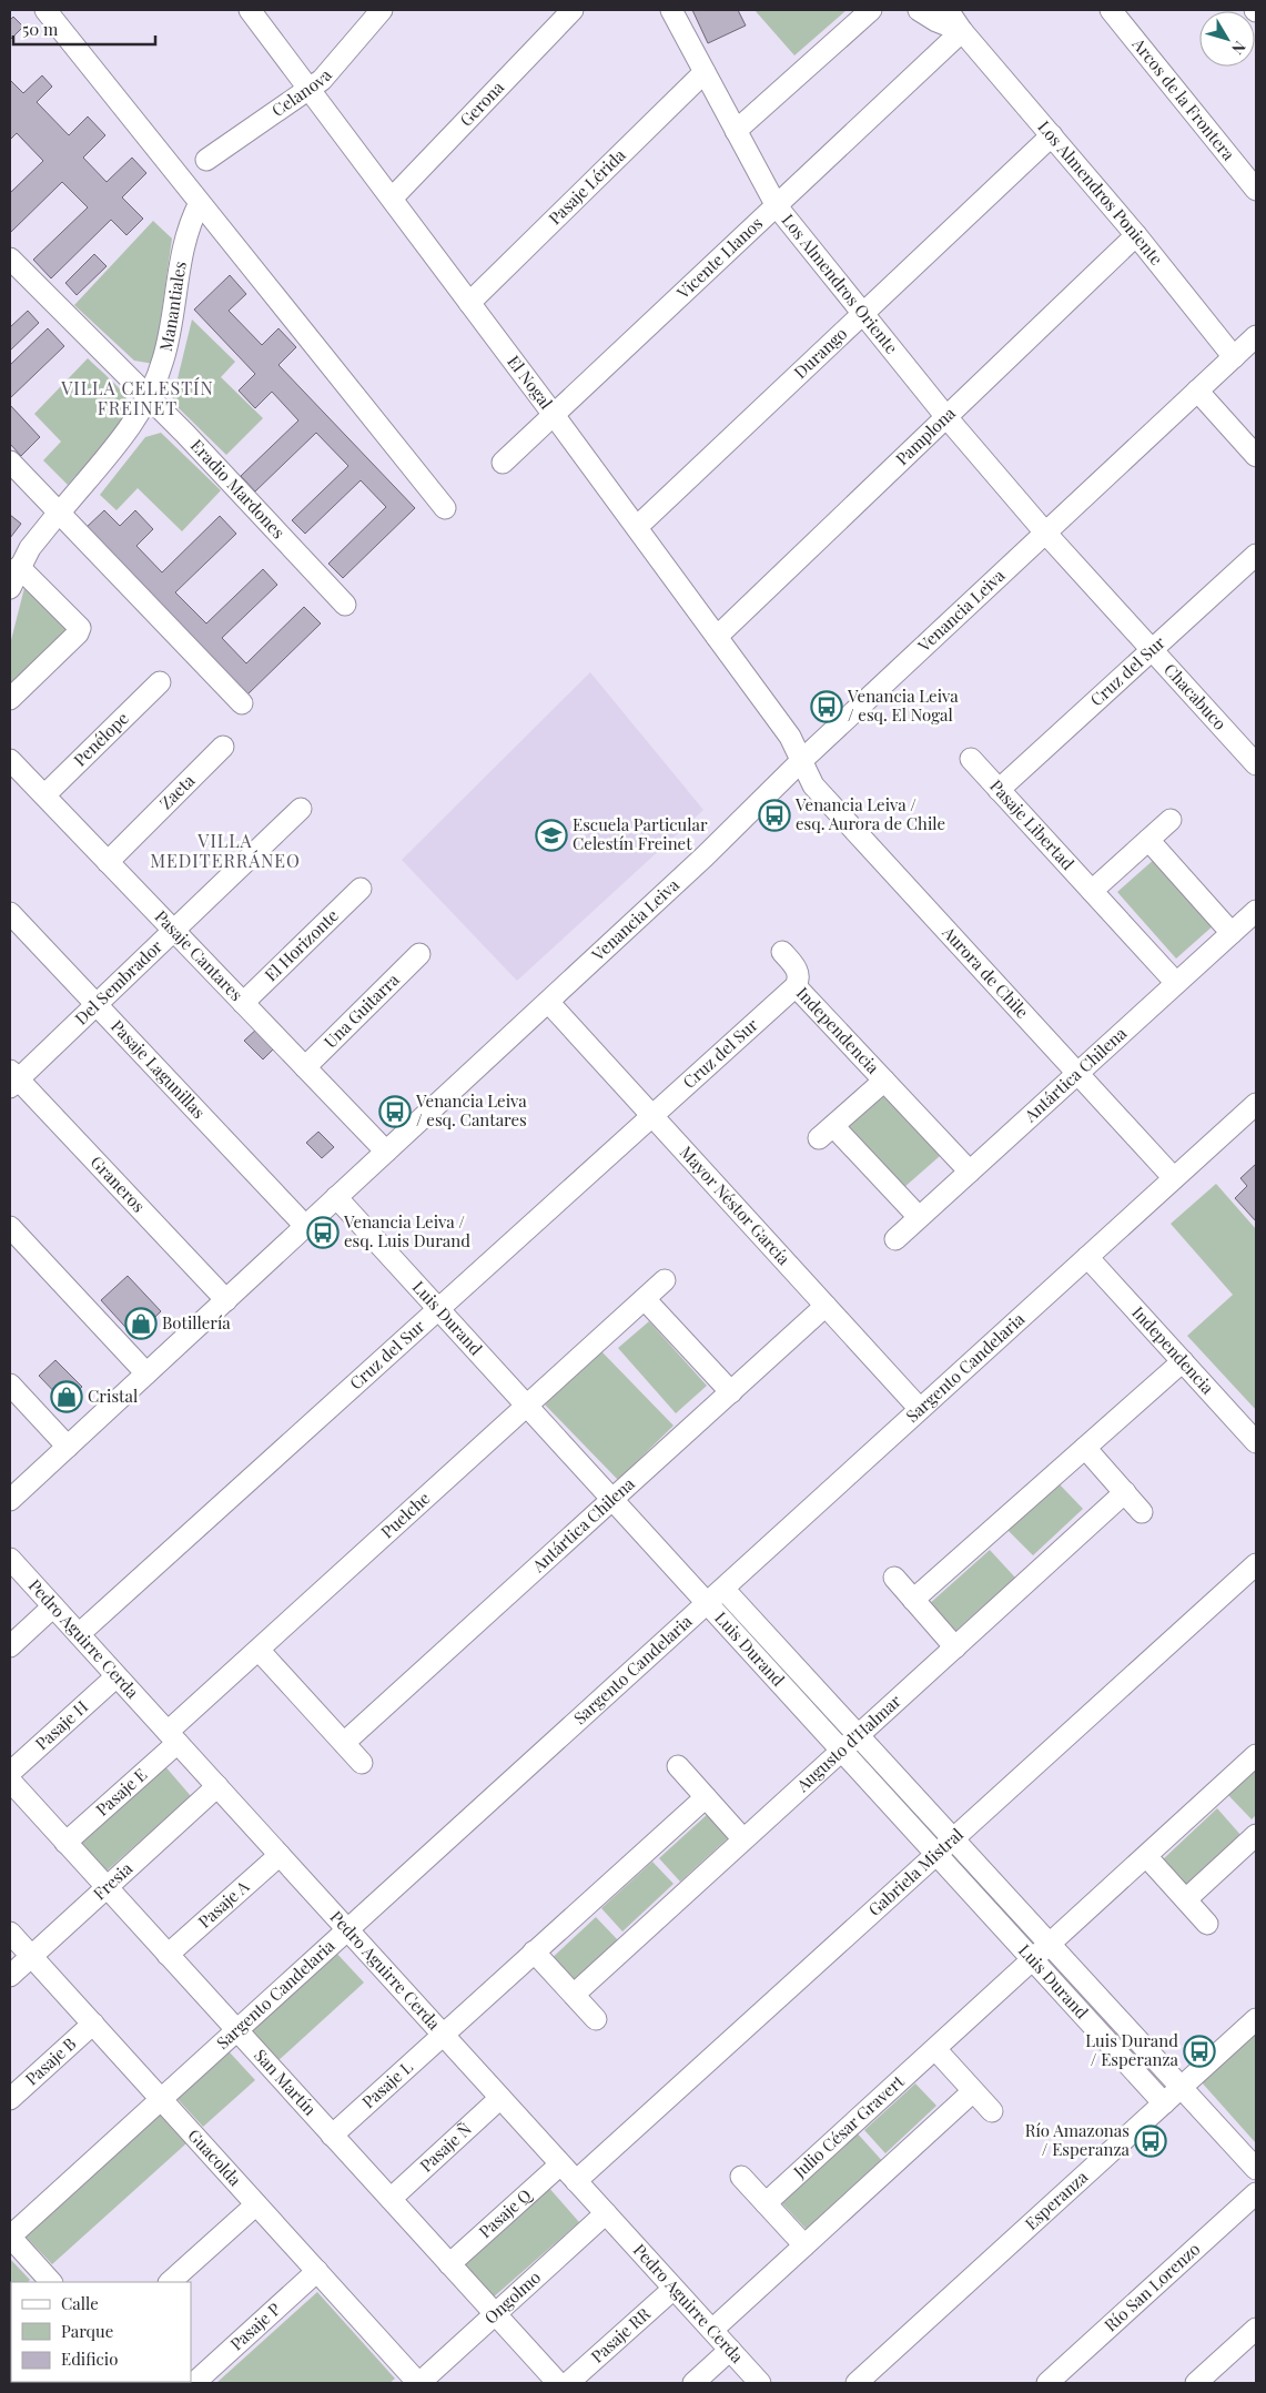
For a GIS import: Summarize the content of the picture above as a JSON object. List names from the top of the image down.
{
  "streets": {
    "street": [
      "Celanova",
      "Arcos de la Frontera",
      "Gerona",
      "Pasaje Lérida",
      "Los Almendros Poniente",
      "Vicente Llanos",
      "Los Almendros Oriente",
      "Manantiales",
      "Durango",
      "El Nogal",
      "Pamplona",
      "Eradio Mardones",
      "Venancia Leiva",
      "Cruz del Sur",
      "Chacabuco",
      "Penélope",
      "Zaeta",
      "Pasaje Libertad",
      "El Horizonte",
      "Pasaje Cantares",
      "Aurora de Chile",
      "Del Sembrador",
      "Una Guitarra",
      "Independencia",
      "Pasaje Lagunillas",
      "Antártica Chilena",
      "Graneros",
      "Mayor Néstor García",
      "Luis Durand",
      "Sargento Candelaria",
      "Puelche",
      "Pedro Aguirre Cerda",
      "Pasaje H",
      "Augusto d'Halmar",
      "Pasaje E",
      "Gabriela Mistral",
      "Fresia",
      "Pasaje A",
      "Pasaje B",
      "San Martín",
      "Pasaje L",
      "Julio César Gravert",
      "Pasaje Ñ",
      "Guacolda",
      "Esperanza",
      "Pasaje Q",
      "Río San Lorenzo",
      "Ongolmo",
      "Pasaje P",
      "Pasaje RR"
    ]
  },
  "crossings": [
    ["Celanova", "El Nogal"],
    ["Gerona", "El Nogal"],
    ["Pasaje Lérida", "Los Almendros Oriente"],
    ["Pasaje Lérida", "El Nogal"],
    ["Los Almendros Poniente", "Vicente Llanos"],
    ["Los Almendros Poniente", "Durango"],
    ["Los Almendros Poniente", "Pamplona"],
    ["Los Almendros Poniente", "Venancia Leiva"],
    ["Vicente Llanos", "Los Almendros Oriente"],
    ["Vicente Llanos", "El Nogal"],
    ["Los Almendros Oriente", "Durango"],
    ["Los Almendros Oriente", "Pamplona"],
    ["Los Almendros Oriente", "Venancia Leiva"],
    ["Los Almendros Oriente", "Chacabuco"],
    ["Manantiales", "Eradio Mardones"],
    ["Durango", "El Nogal"],
    ["El Nogal", "Pamplona"],
    ["El Nogal", "Venancia Leiva"],
    ["El Nogal", "Aurora de Chile"],
    ["Venancia Leiva", "Chacabuco"],
    ["Venancia Leiva", "Pasaje Cantares"],
    ["Venancia Leiva", "Aurora de Chile"],
    ["Venancia Leiva", "Pasaje Lagunillas"],
    ["Venancia Leiva", "Graneros"],
    ["Venancia Leiva", "Mayor Néstor García"],
    ["Venancia Leiva", "Luis Durand"],
    ["Cruz del Sur", "Chacabuco"],
    ["Cruz del Sur", "Pasaje Libertad"],
    ["Cruz del Sur", "Independencia"],
    ["Cruz del Sur", "Mayor Néstor García"],
    ["Cruz del Sur", "Luis Durand"],
    ["Cruz del Sur", "Pedro Aguirre Cerda"],
    ["Penélope", "Pasaje Cantares"],
    ["Zaeta", "Pasaje Cantares"],
    ["Pasaje Libertad", "Antártica Chilena"],
    ["El Horizonte", "Pasaje Cantares"],
    ["Pasaje Cantares", "Del Sembrador"],
    ["Pasaje Cantares", "Una Guitarra"],
    ["Aurora de Chile", "Antártica Chilena"],
    ["Aurora de Chile", "Sargento Candelaria"],
    ["Del Sembrador", "Pasaje Lagunillas"],
    ["Del Sembrador", "Graneros"],
    ["Independencia", "Antártica Chilena"],
    ["Independencia", "Sargento Candelaria"],
    ["Antártica Chilena", "Mayor Néstor García"],
    ["Antártica Chilena", "Luis Durand"],
    ["Mayor Néstor García", "Sargento Candelaria"],
    ["Luis Durand", "Sargento Candelaria"],
    ["Luis Durand", "Puelche"],
    ["Luis Durand", "Augusto d'Halmar"],
    ["Luis Durand", "Gabriela Mistral"],
    ["Luis Durand", "Julio César Gravert"],
    ["Luis Durand", "Esperanza"],
    ["Sargento Candelaria", "Pedro Aguirre Cerda"],
    ["Sargento Candelaria", "San Martín"],
    ["Sargento Candelaria", "Guacolda"],
    ["Puelche", "Pedro Aguirre Cerda"],
    ["Puelche", "Pasaje E"],
    ["Pedro Aguirre Cerda", "Pasaje H"],
    ["Pedro Aguirre Cerda", "Pasaje E"],
    ["Pedro Aguirre Cerda", "Gabriela Mistral"],
    ["Pedro Aguirre Cerda", "Fresia"],
    ["Pedro Aguirre Cerda", "Pasaje A"],
    ["Pedro Aguirre Cerda", "Pasaje L"],
    ["Pedro Aguirre Cerda", "Pasaje Ñ"],
    ["Pedro Aguirre Cerda", "Pasaje Q"],
    ["Pedro Aguirre Cerda", "Ongolmo"],
    ["Pedro Aguirre Cerda", "Pasaje RR"],
    ["Pasaje E", "San Martín"],
    ["Fresia", "San Martín"],
    ["Fresia", "Guacolda"],
    ["Pasaje A", "San Martín"],
    ["Pasaje B", "Guacolda"],
    ["San Martín", "Pasaje L"],
    ["San Martín", "Pasaje Ñ"],
    ["San Martín", "Pasaje Q"],
    ["San Martín", "Ongolmo"],
    ["Guacolda", "Ongolmo"],
    ["Guacolda", "Pasaje P"]
  ],
  "districts": ["VILLA CELESTÍN FREINET", "VILLA MEDITERRÁNEO"],
  "places": {
    "bus stop": [
      "Venancia Leiva / esq. El Nogal",
      "Venancia Leiva / esq. Aurora de Chile",
      "Venancia Leiva / esq. Cantares",
      "Venancia Leiva / esq. Luis Durand",
      "Luis Durand / Esperanza",
      "Río Amazonas / Esperanza"
    ],
    "school or university": ["Escuela Particular Celestín Freinet"],
    "shop": ["Botillería", "Cristal"]
  },
  "legend": ["Calle", "Parque", "Edificio"],
  "scale_bar": "50 m",
  "north": "bottom right"
}
